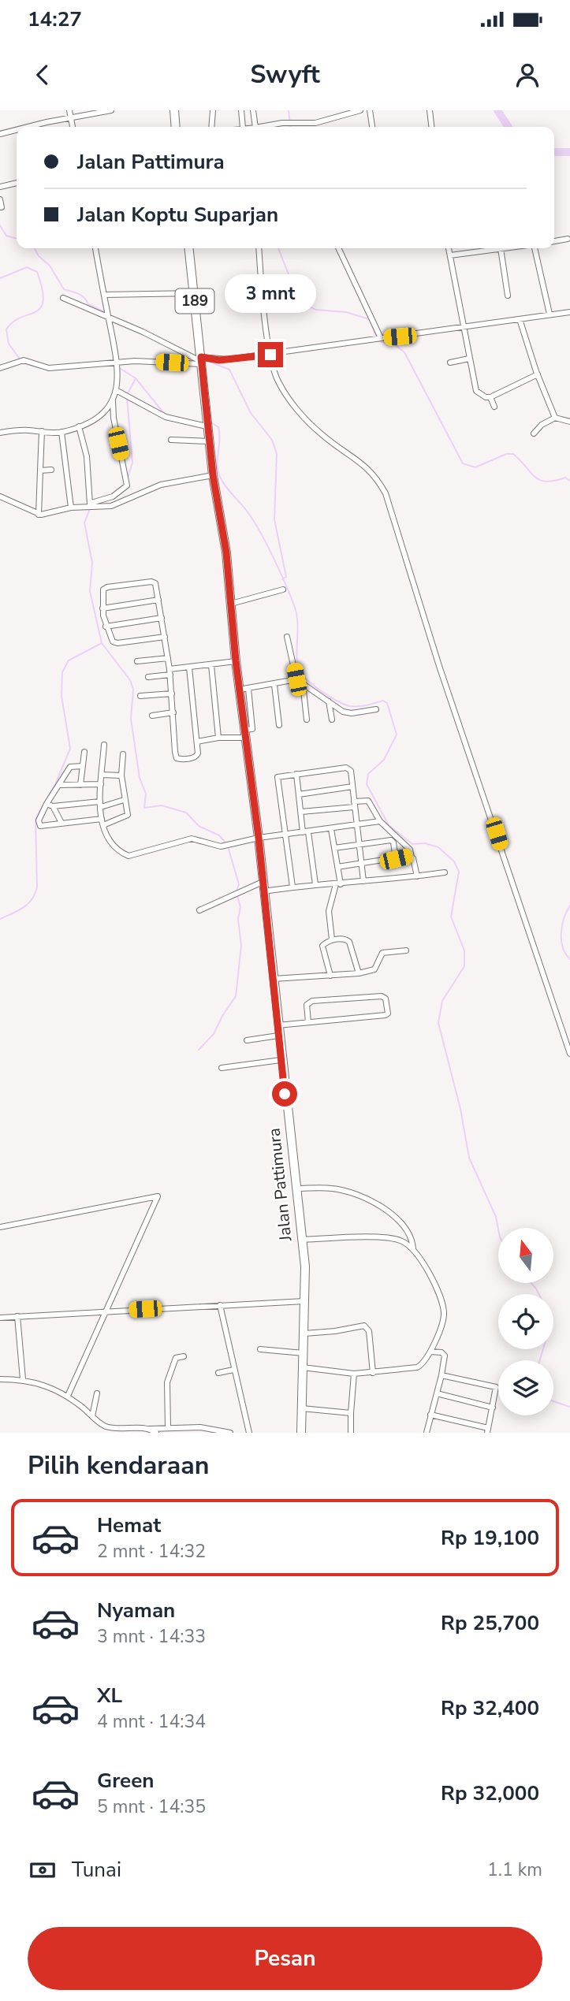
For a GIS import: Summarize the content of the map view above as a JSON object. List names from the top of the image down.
{
  "streets": {
    "main road": ["189", "Jalan Pattimura"]
  },
  "north": "top",
  "page": {
    "status": "14:27",
    "header": "Swyft",
    "banner": ["Jalan Pattimura", "Jalan Koptu Suparjan"],
    "bubble": "3 mnt",
    "heading": "Pilih kendaraan",
    "list": [
      {
        "name": "Hemat",
        "note": "2 mnt · 14:32",
        "value": "Rp 19,100"
      },
      {
        "name": "Nyaman",
        "note": "3 mnt · 14:33",
        "value": "Rp 25,700"
      },
      {
        "name": "XL",
        "note": "4 mnt · 14:34",
        "value": "Rp 32,400"
      },
      {
        "name": "Green",
        "note": "5 mnt · 14:35",
        "value": "Rp 32,000"
      }
    ],
    "pay": ["Tunai", "1.1 km"],
    "buttons": "Pesan"
  }
}
